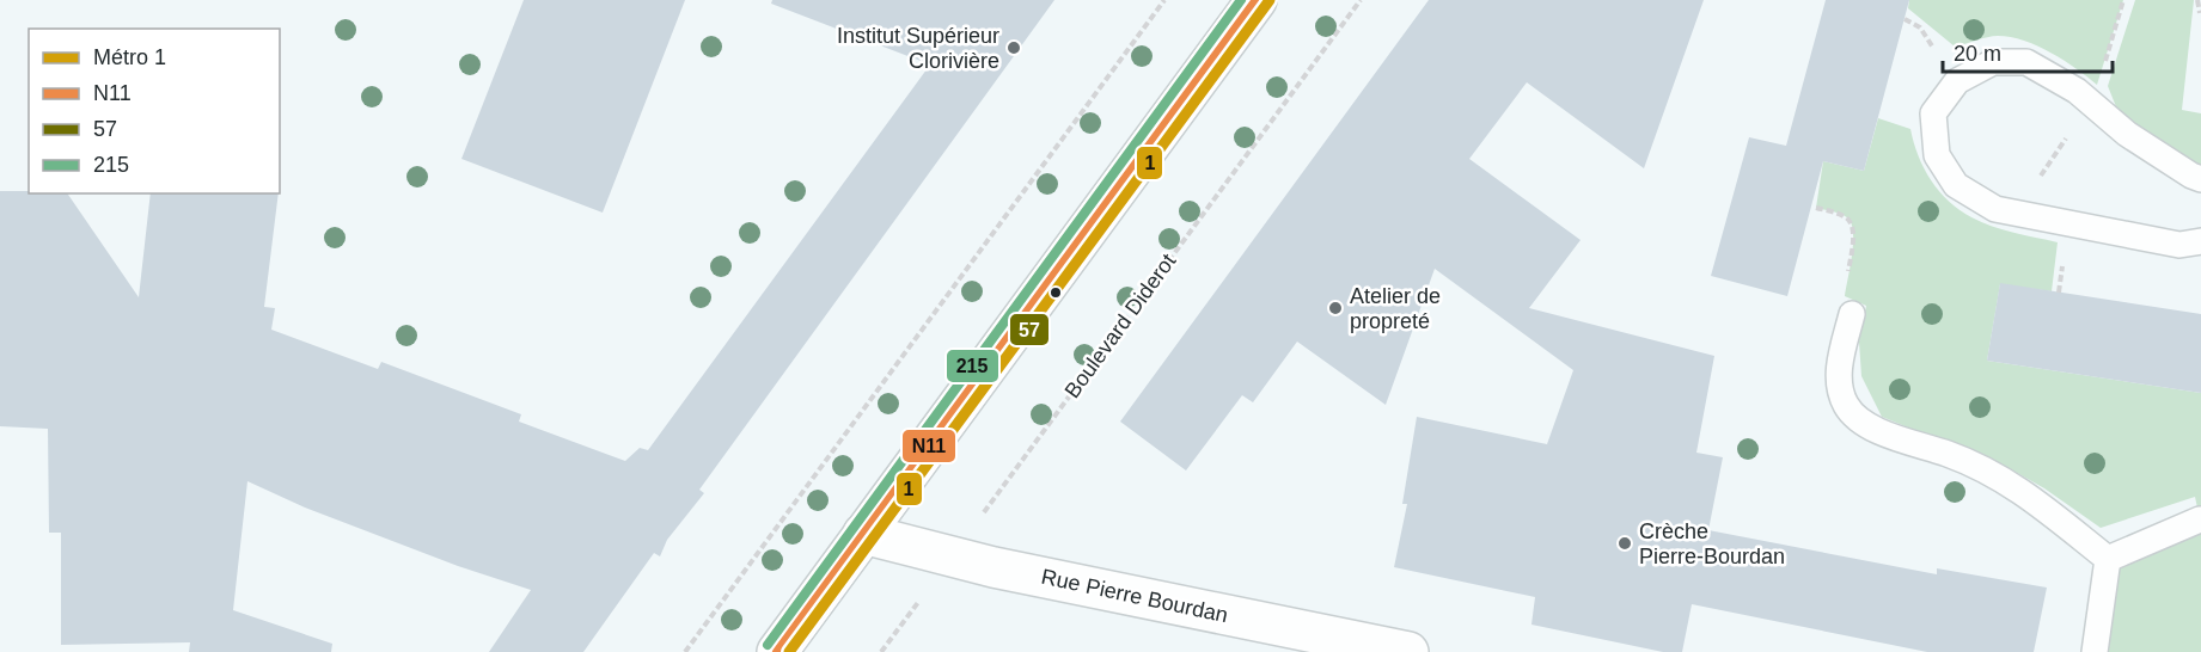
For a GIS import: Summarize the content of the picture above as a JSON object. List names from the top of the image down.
{
  "streets": {
    "main road": ["Rue Pierre Bourdan"],
    "path": ["Boulevard Diderot"]
  },
  "crossings": [
    ["Boulevard Diderot", "Rue Pierre Bourdan"]
  ],
  "places": ["Institut Supérieur Clorivière", "Atelier de propreté", "Crèche Pierre-Bourdan"],
  "lines": [
    "metro line 1",
    "transit line N11",
    "transit line 215",
    "transit line 57"
  ],
  "legend": [
    "Métro 1",
    "N11",
    "57",
    "215"
  ],
  "scale_bar": "20 m"
}
